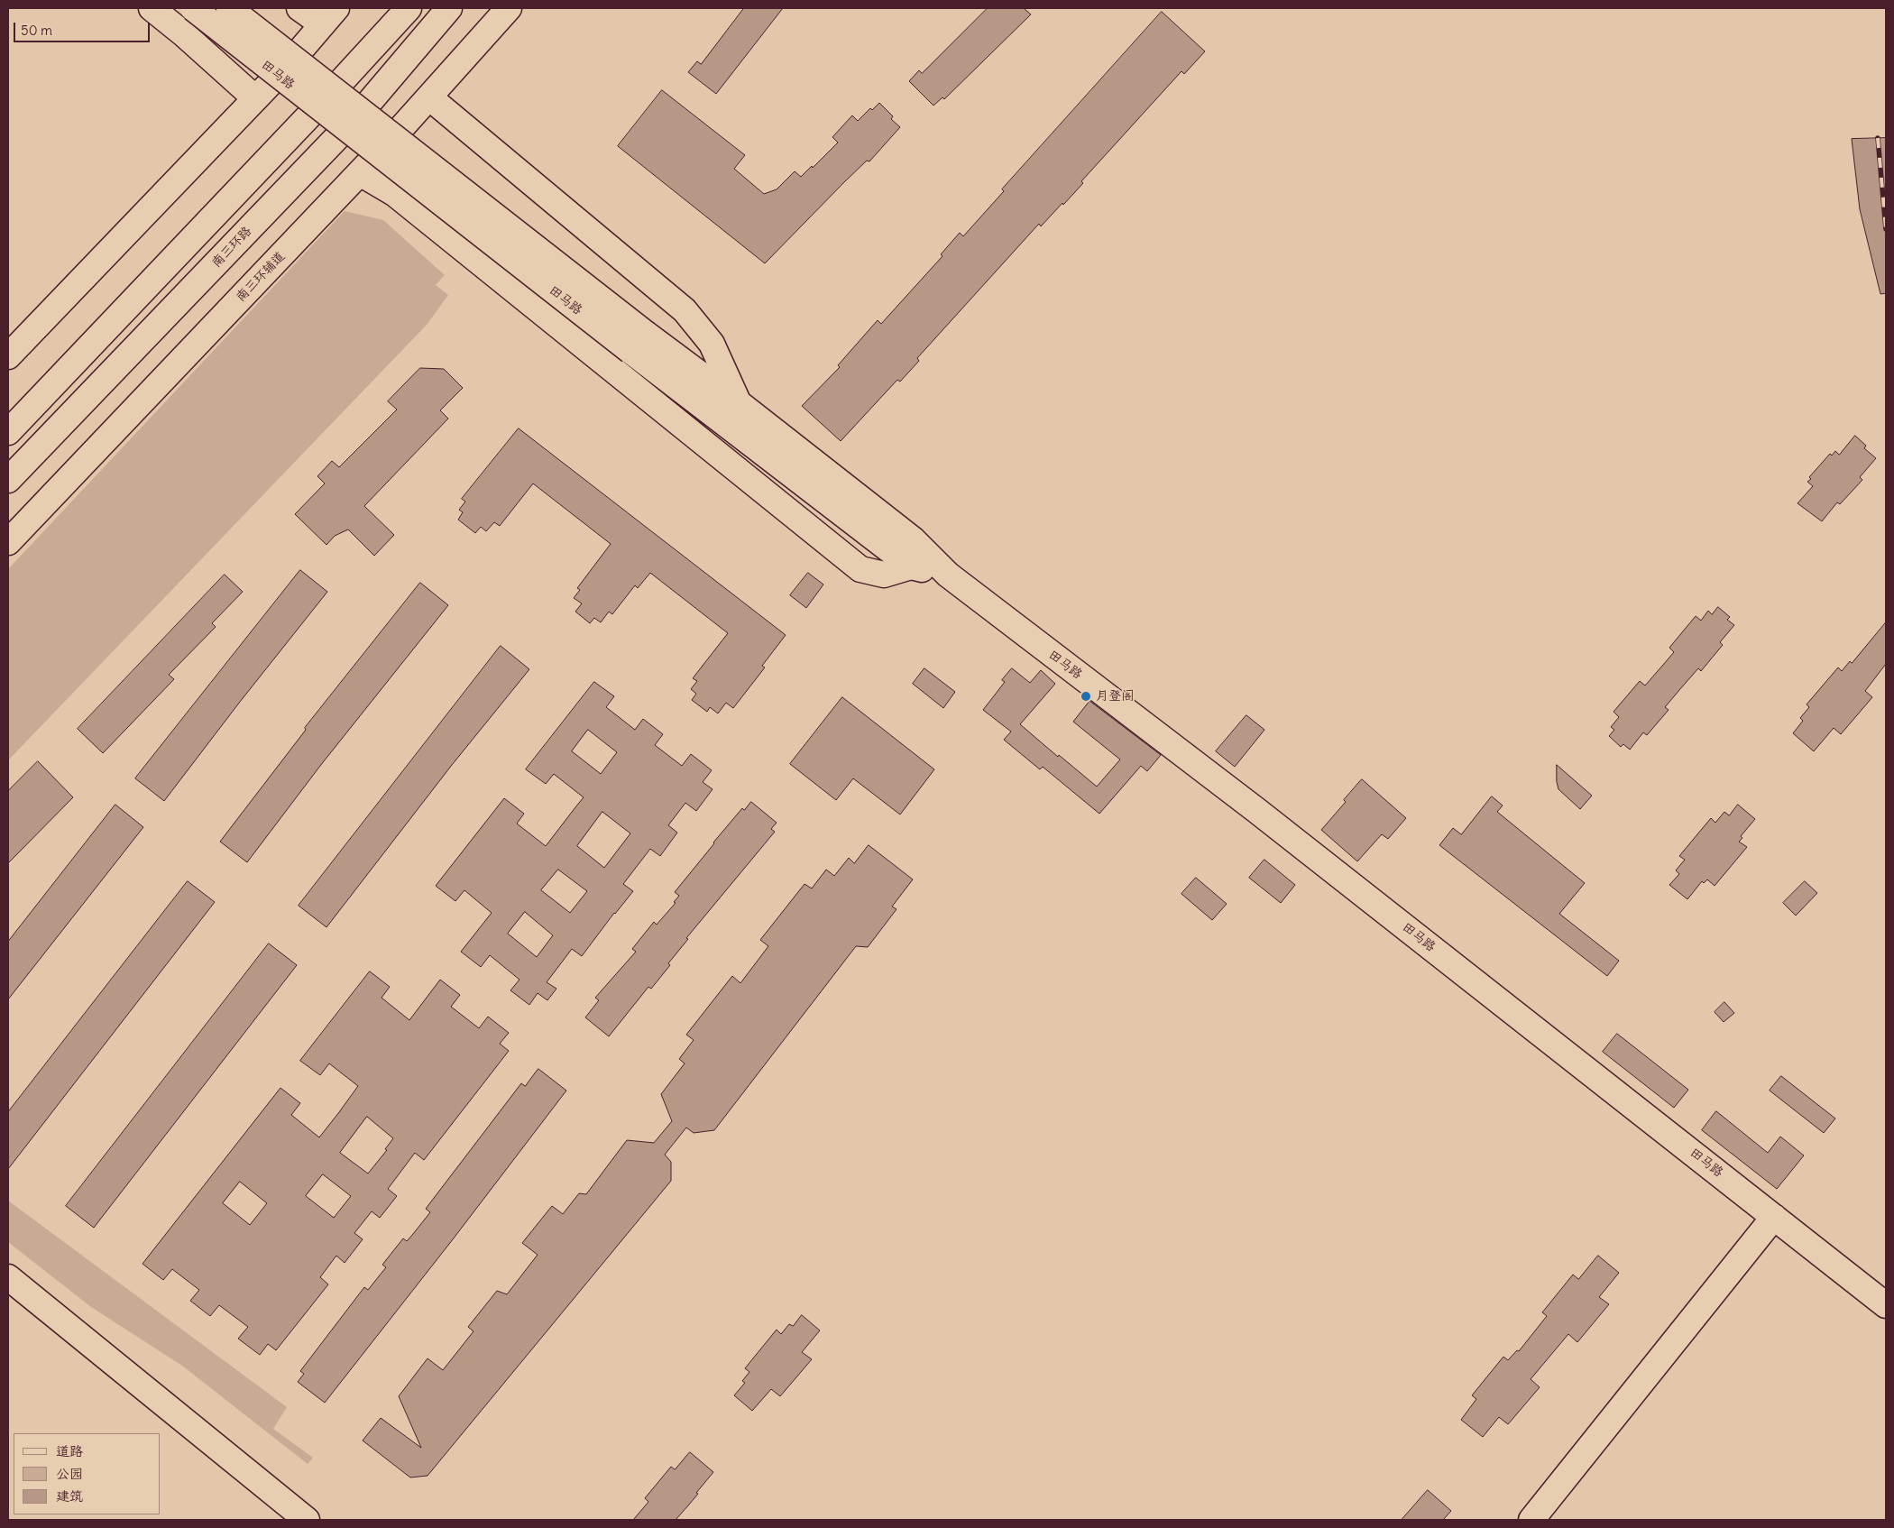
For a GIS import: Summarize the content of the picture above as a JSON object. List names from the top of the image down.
{
  "streets": {
    "main road": ["田马路", "南三环路", "南三环辅道"]
  },
  "places": ["月登阁"],
  "legend": ["道路", "公园", "建筑"],
  "scale_bar": "50 m"
}
